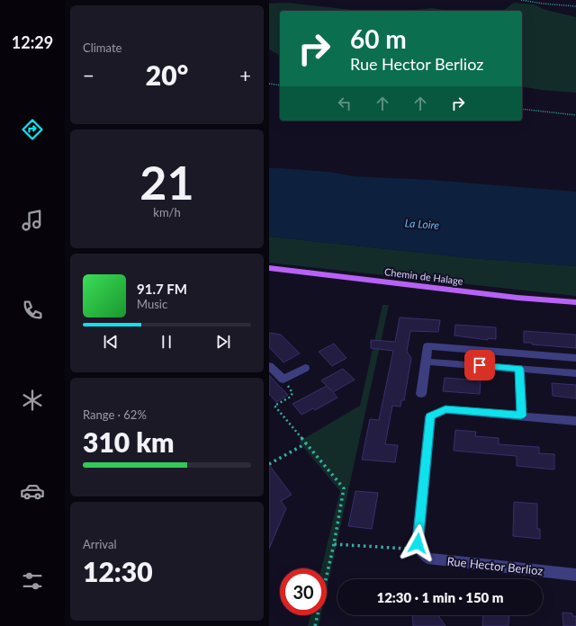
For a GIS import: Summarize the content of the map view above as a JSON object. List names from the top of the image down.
{
  "streets": {
    "main road": ["Chemin de Halage"],
    "street": ["Rue Hector Berlioz"]
  },
  "water": ["La Loire"],
  "page": {
    "tabs": "12:29",
    "tile": [
      "Climate",
      ["21", "km/h"],
      ["Range · 62%", "310 km"],
      ["Arrival", "12:30"]
    ],
    "turn": ["60 m", "Rue Hector Berlioz"],
    "heat": ["−", "20°", "+"],
    "song": ["91.7 FM", "Music"],
    "limit": "30",
    "trip": "12:30 · 1 min · 150 m"
  }
}
